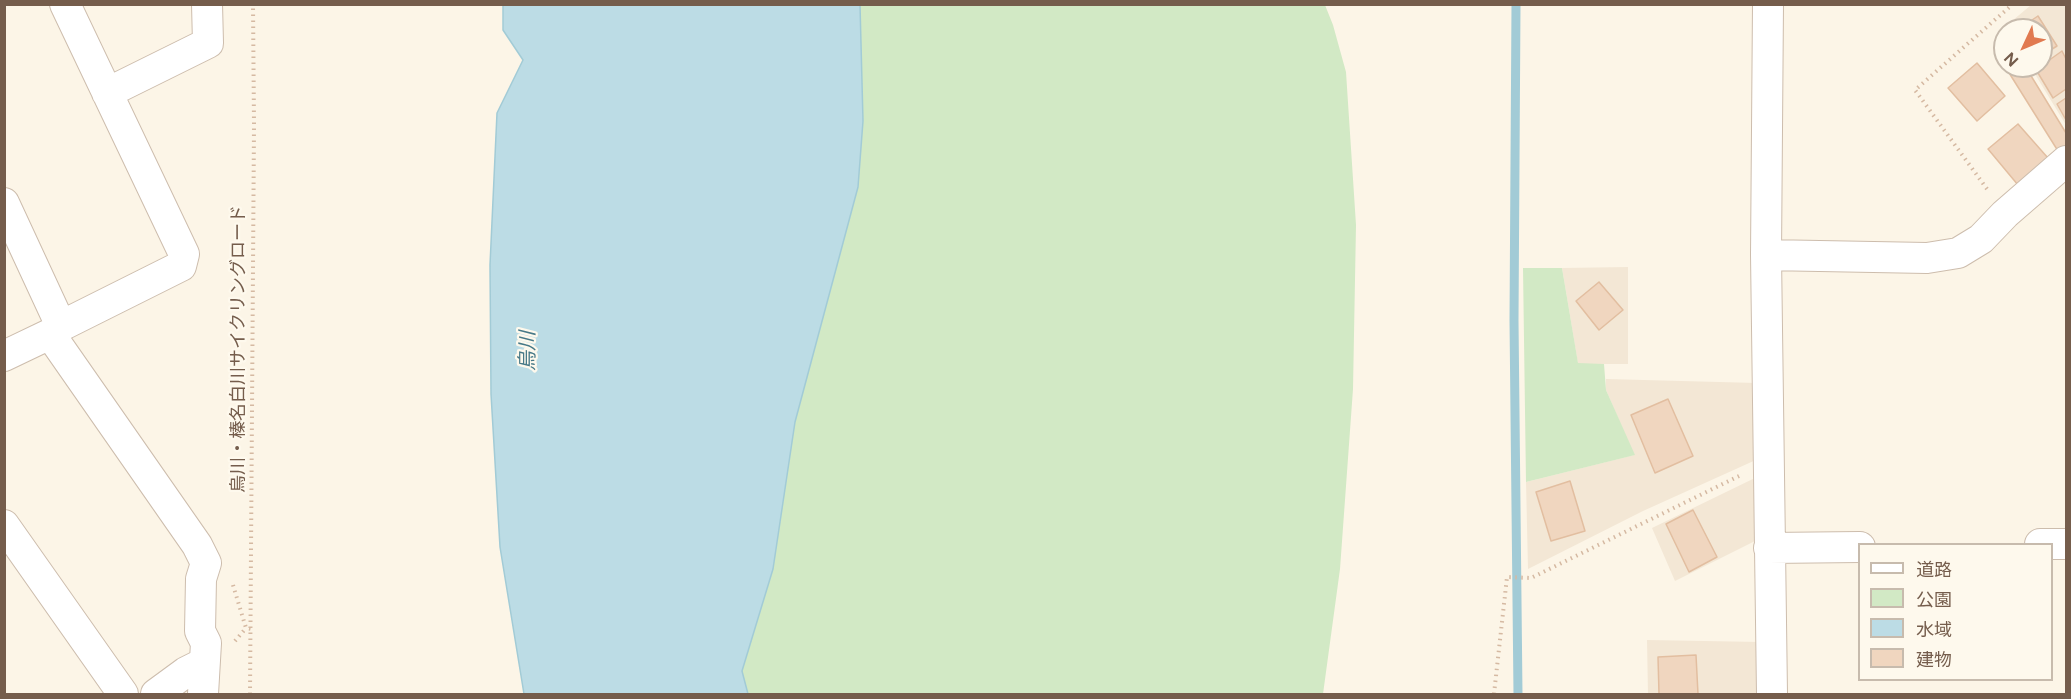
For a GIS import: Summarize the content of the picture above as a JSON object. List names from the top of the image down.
{
  "streets": {
    "path": ["烏川・榛名白川サイクリングロード"]
  },
  "water": ["烏川"],
  "legend": [
    "道路",
    "公園",
    "水域",
    "建物"
  ],
  "north": "bottom left"
}
